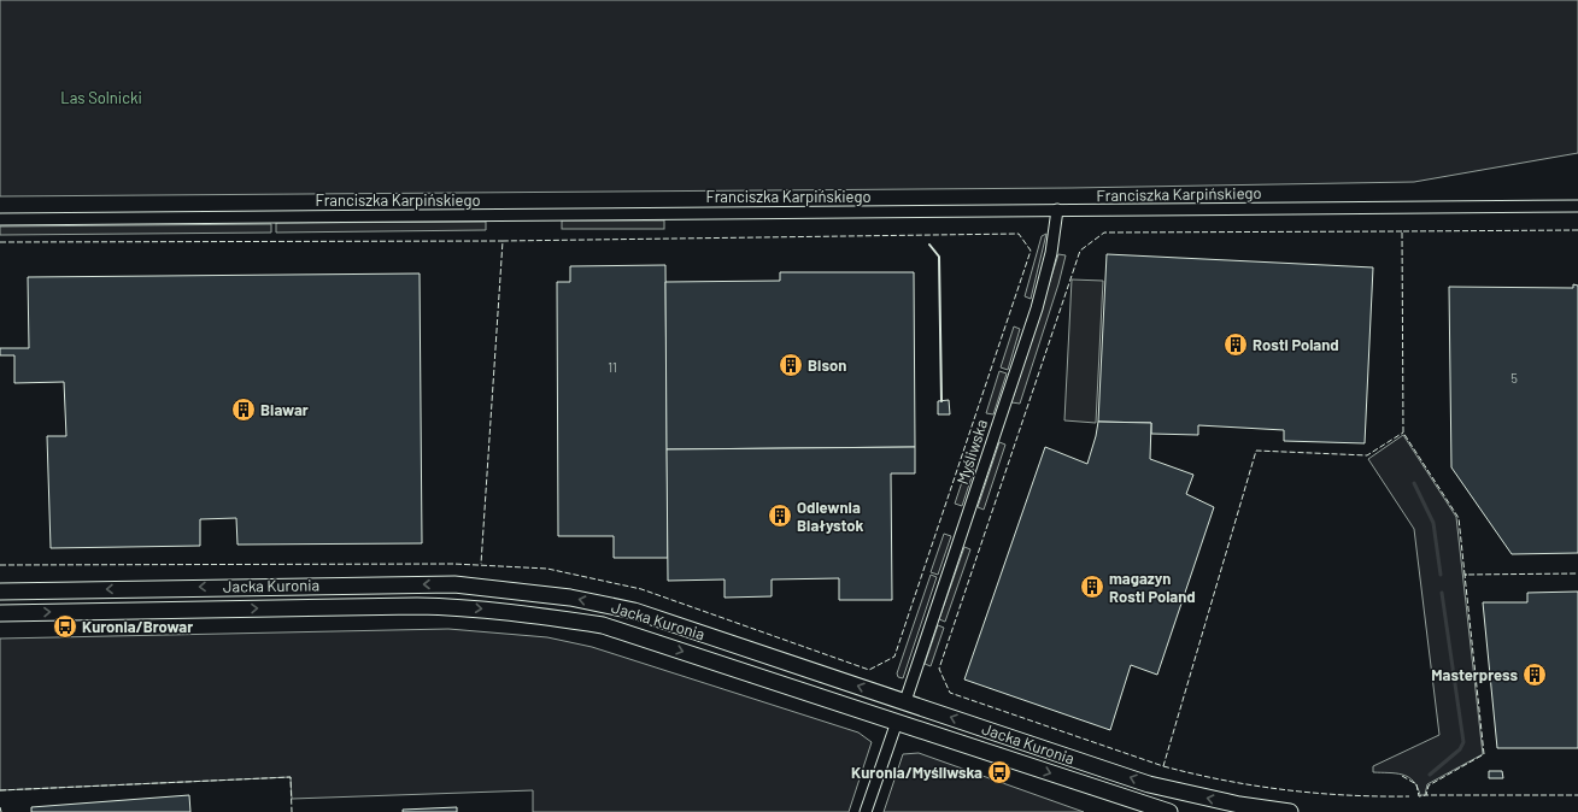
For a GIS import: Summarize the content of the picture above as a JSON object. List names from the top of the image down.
{
  "streets": {
    "main road": ["Jacka Kuronia"],
    "street": ["Franciszka Karpińskiego", "Myśliwska"]
  },
  "crossings": [
    ["Franciszka Karpińskiego", "Myśliwska"],
    ["Myśliwska", "Jacka Kuronia"]
  ],
  "parks": ["Las Solnicki"],
  "places": {
    "building": [
      "Rosti Poland",
      "Bison",
      "Biawar",
      "Odlewnia Białystok",
      "magazyn Rosti Poland",
      "Masterpress"
    ],
    "bus stop": ["Kuronia/Browar", "Kuronia/Myśliwska"]
  },
  "house_numbers": ["11", "5"]
}
